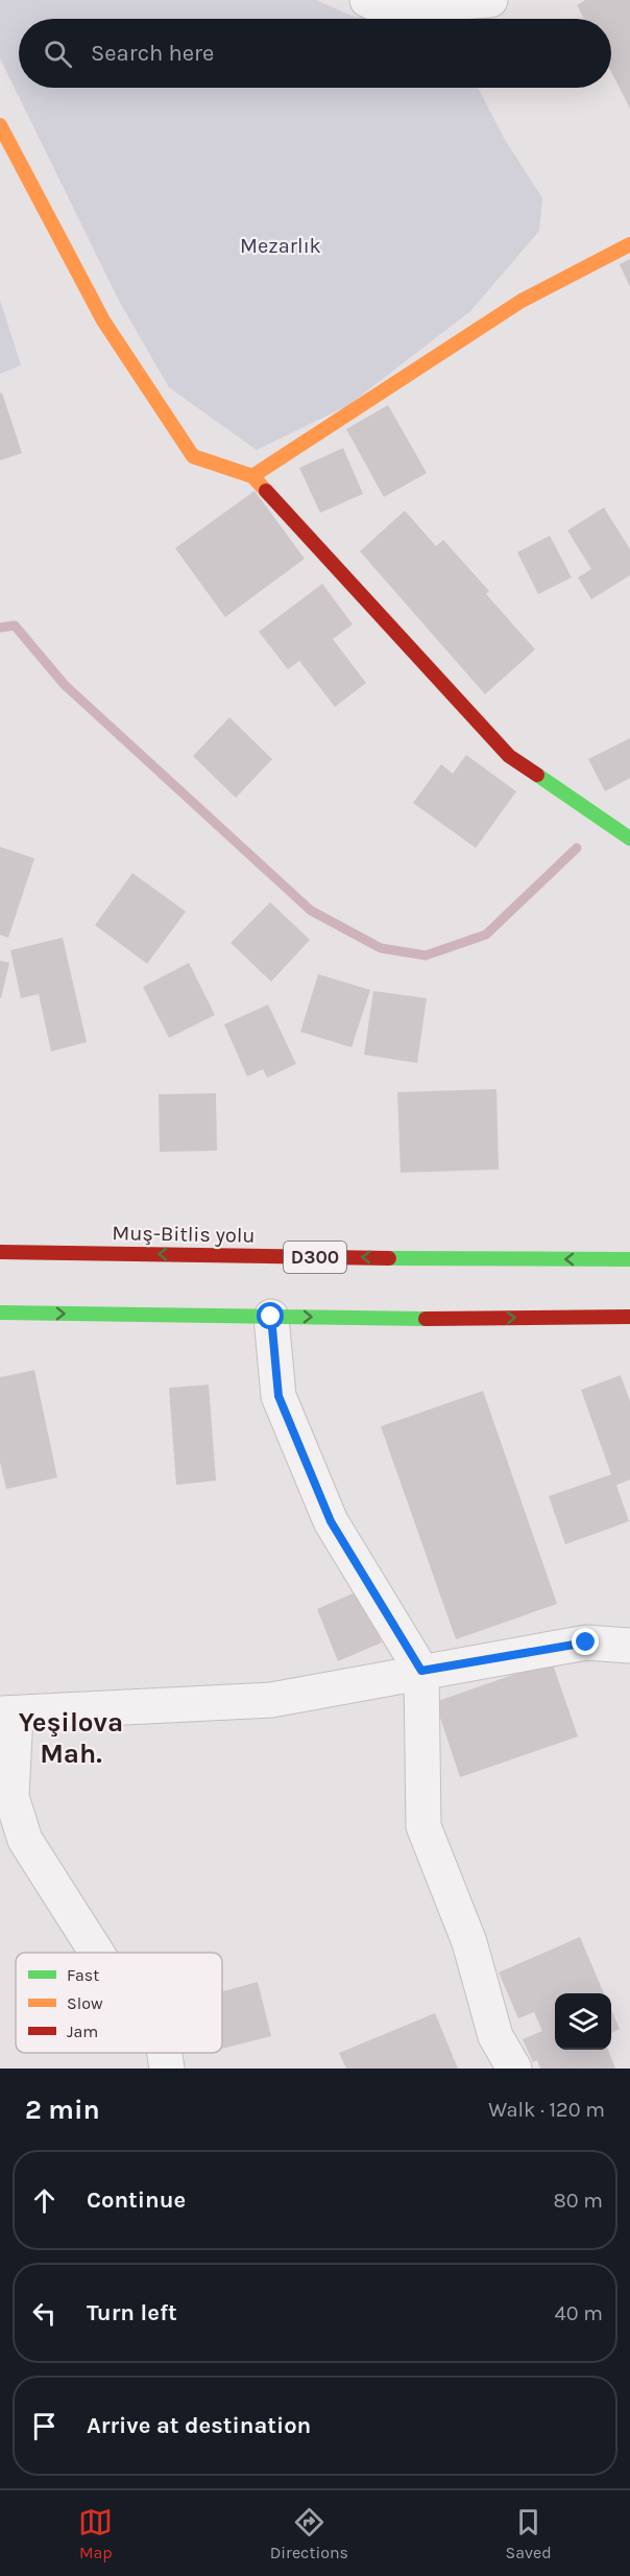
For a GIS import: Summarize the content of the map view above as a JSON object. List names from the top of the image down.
{
  "streets": {
    "main road": ["Muş-Bitlis yolu", "D300"]
  },
  "districts": ["Yeşilova Mah."],
  "parks": ["Mezarlık"],
  "legend": ["Fast", "Slow", "Jam"],
  "page": {
    "search": "Search here",
    "heading": ["2 min", "Walk · 120 m"],
    "list": [
      ["Continue", "80 m"],
      ["Turn left", "40 m"],
      "Arrive at destination"
    ],
    "nav": ["Map", "Directions", "Saved"]
  }
}
